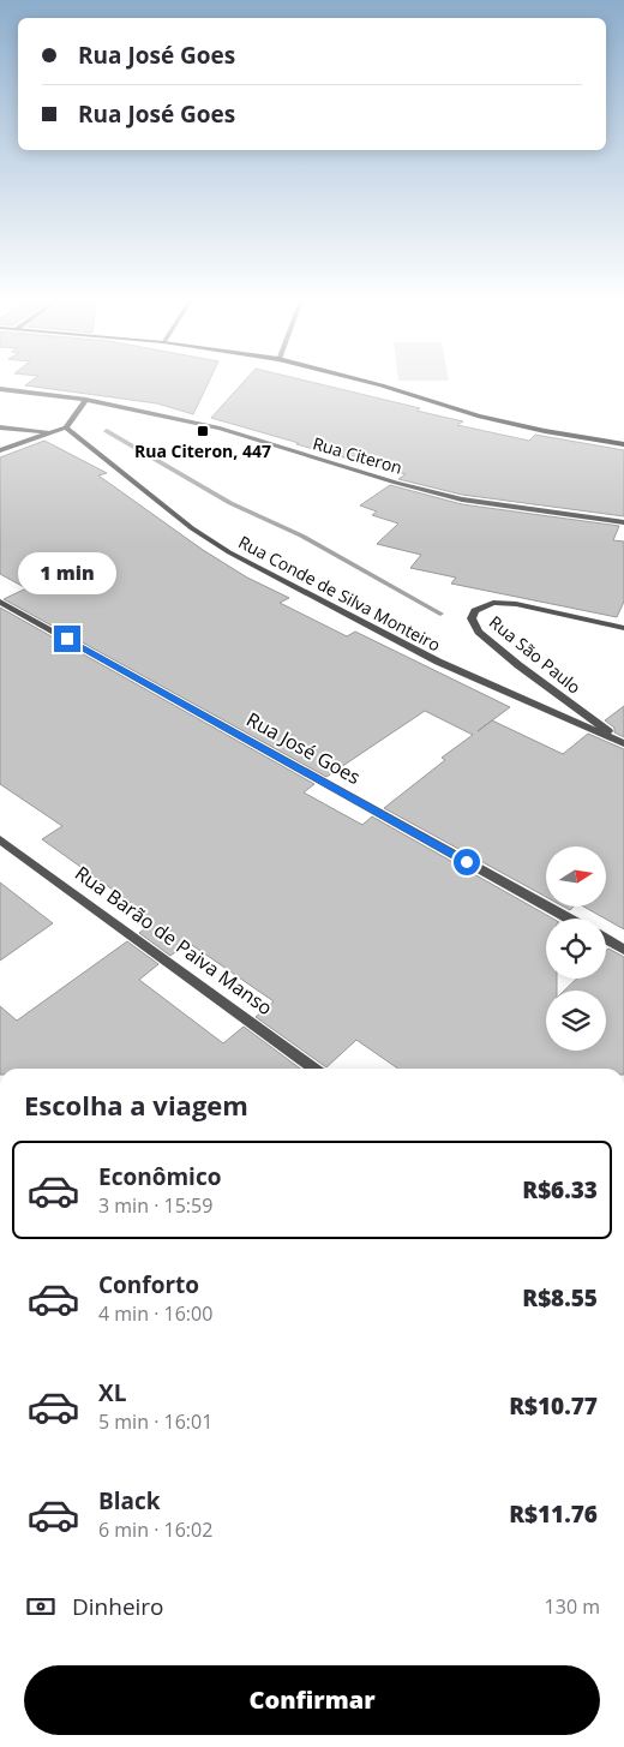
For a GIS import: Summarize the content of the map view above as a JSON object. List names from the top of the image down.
{
  "streets": {
    "street": [
      "Rua Citeron",
      "Rua Conde de Silva Monteiro",
      "Rua São Paulo",
      "Rua José Goes",
      "Rua Barão de Paiva Manso"
    ]
  },
  "crossings": [
    ["Rua Conde de Silva Monteiro", "Rua São Paulo"]
  ],
  "places": {
    "transit": ["Rua Citeron, 447"]
  },
  "north": "right",
  "page": {
    "banner": ["Rua José Goes", "Rua José Goes"],
    "bubble": "1 min",
    "heading": "Escolha a viagem",
    "list": [
      {
        "name": "Econômico",
        "note": "3 min · 15:59",
        "value": "R$6.33"
      },
      {
        "name": "Conforto",
        "note": "4 min · 16:00",
        "value": "R$8.55"
      },
      {
        "name": "XL",
        "note": "5 min · 16:01",
        "value": "R$10.77"
      },
      {
        "name": "Black",
        "note": "6 min · 16:02",
        "value": "R$11.76"
      }
    ],
    "pay": ["Dinheiro", "130 m"],
    "buttons": "Confirmar"
  }
}
